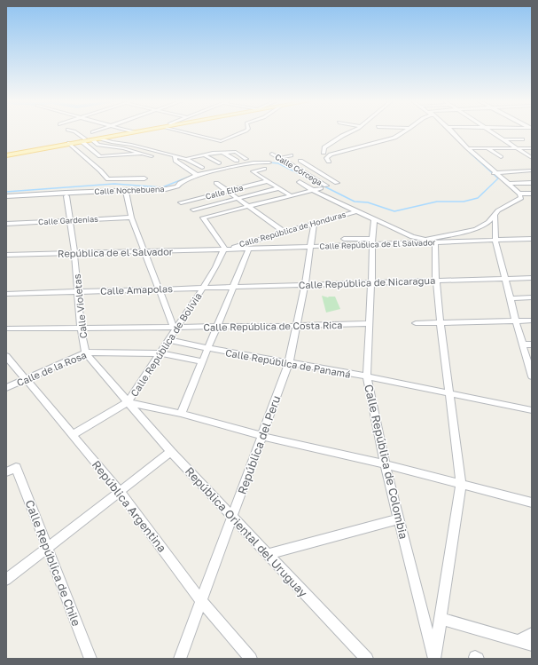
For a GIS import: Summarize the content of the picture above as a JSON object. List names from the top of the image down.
{
  "streets": {
    "street": [
      "Calle Córcega",
      "Calle Nochebuena",
      "Calle Elba",
      "Calle Gardenias",
      "Calle República de Honduras",
      "Calle República de El Salvador",
      "República de el Salvador",
      "Calle República de Nicaragua",
      "Calle Amapolas",
      "Calle Violetas",
      "Calle República de Costa Rica",
      "Calle República de Bolivia",
      "Calle República de Panamá",
      "Calle de la Rosa",
      "República del Peru",
      "Calle República de Colombia",
      "República Argentina",
      "República Oriental del Uruguay",
      "Calle República de Chile"
    ]
  },
  "crossings": [
    ["Calle Gardenias", "Calle Violetas"],
    ["Calle República de Honduras", "Calle República de El Salvador"],
    ["Calle República de Honduras", "República de el Salvador"],
    ["Calle República de Honduras", "Calle República de Bolivia"],
    ["Calle República de Honduras", "República del Peru"],
    ["Calle República de El Salvador", "República de el Salvador"],
    ["Calle República de El Salvador", "Calle República de Bolivia"],
    ["Calle República de El Salvador", "República del Peru"],
    ["Calle República de El Salvador", "Calle República de Colombia"],
    ["República de el Salvador", "Calle Violetas"],
    ["República de el Salvador", "Calle República de Bolivia"],
    ["Calle República de Nicaragua", "Calle Amapolas"],
    ["Calle República de Nicaragua", "Calle República de Bolivia"],
    ["Calle República de Nicaragua", "República del Peru"],
    ["Calle República de Nicaragua", "Calle República de Colombia"],
    ["Calle Amapolas", "Calle Violetas"],
    ["Calle Amapolas", "Calle República de Bolivia"],
    ["Calle Violetas", "Calle República de Costa Rica"],
    ["Calle Violetas", "Calle República de Bolivia"],
    ["Calle Violetas", "Calle de la Rosa"],
    ["Calle Violetas", "República Oriental del Uruguay"],
    ["Calle República de Costa Rica", "Calle República de Bolivia"],
    ["Calle República de Costa Rica", "República del Peru"],
    ["Calle República de Costa Rica", "Calle República de Colombia"],
    ["Calle República de Bolivia", "Calle República de Panamá"],
    ["Calle República de Bolivia", "Calle de la Rosa"],
    ["Calle República de Bolivia", "República Argentina"],
    ["Calle República de Bolivia", "República Oriental del Uruguay"],
    ["Calle República de Panamá", "República del Peru"],
    ["Calle República de Panamá", "Calle República de Colombia"],
    ["Calle de la Rosa", "República Argentina"],
    ["República del Peru", "República Argentina"],
    ["República del Peru", "República Oriental del Uruguay"]
  ]
}
